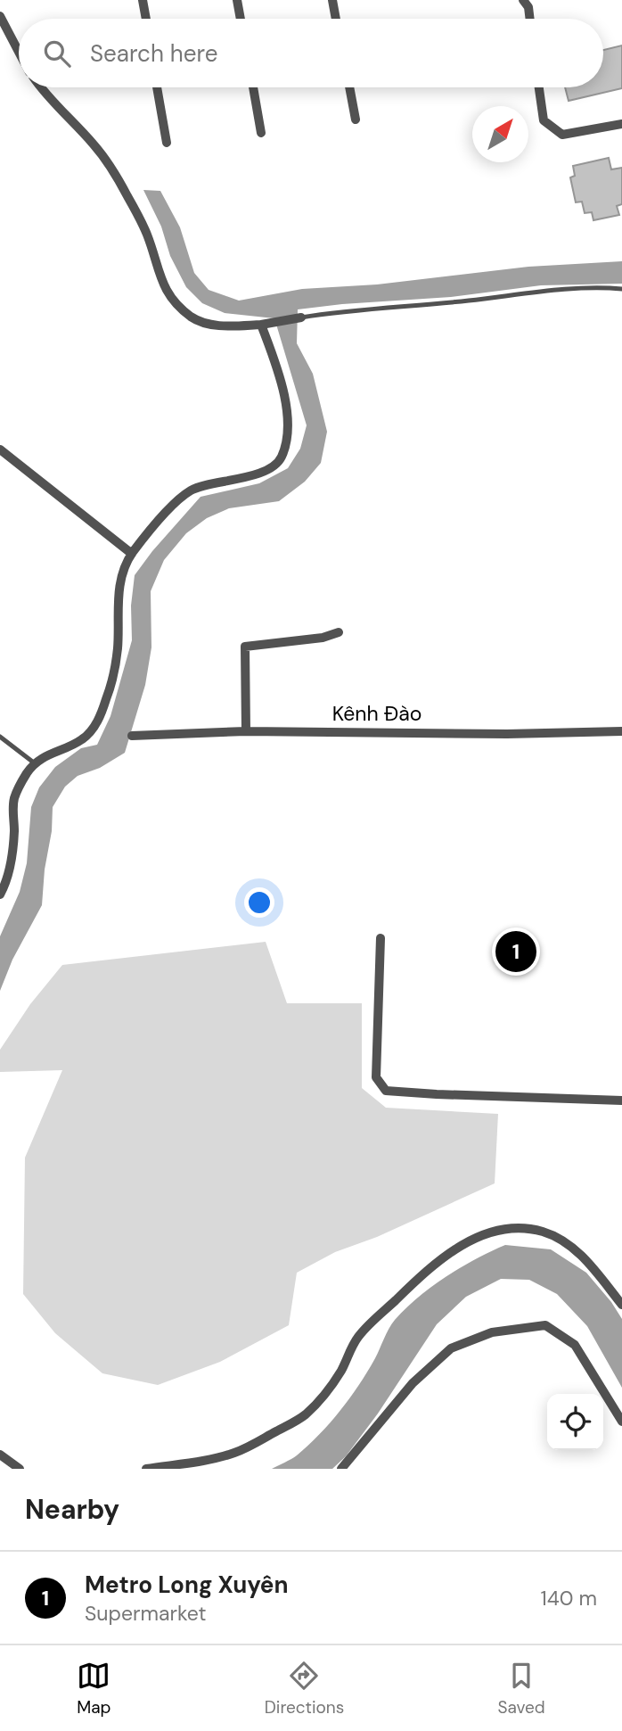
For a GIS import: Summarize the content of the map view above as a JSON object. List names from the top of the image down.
{
  "streets": {
    "street": ["Kênh Đào"]
  },
  "north": "top right",
  "page": {
    "search": "Search here",
    "pins": "1",
    "heading": "Nearby",
    "list": [
      {
        "mark": "1",
        "name": "Metro Long Xuyên",
        "note": "Supermarket",
        "value": "140 m"
      }
    ],
    "nav": ["Map", "Directions", "Saved"]
  }
}
